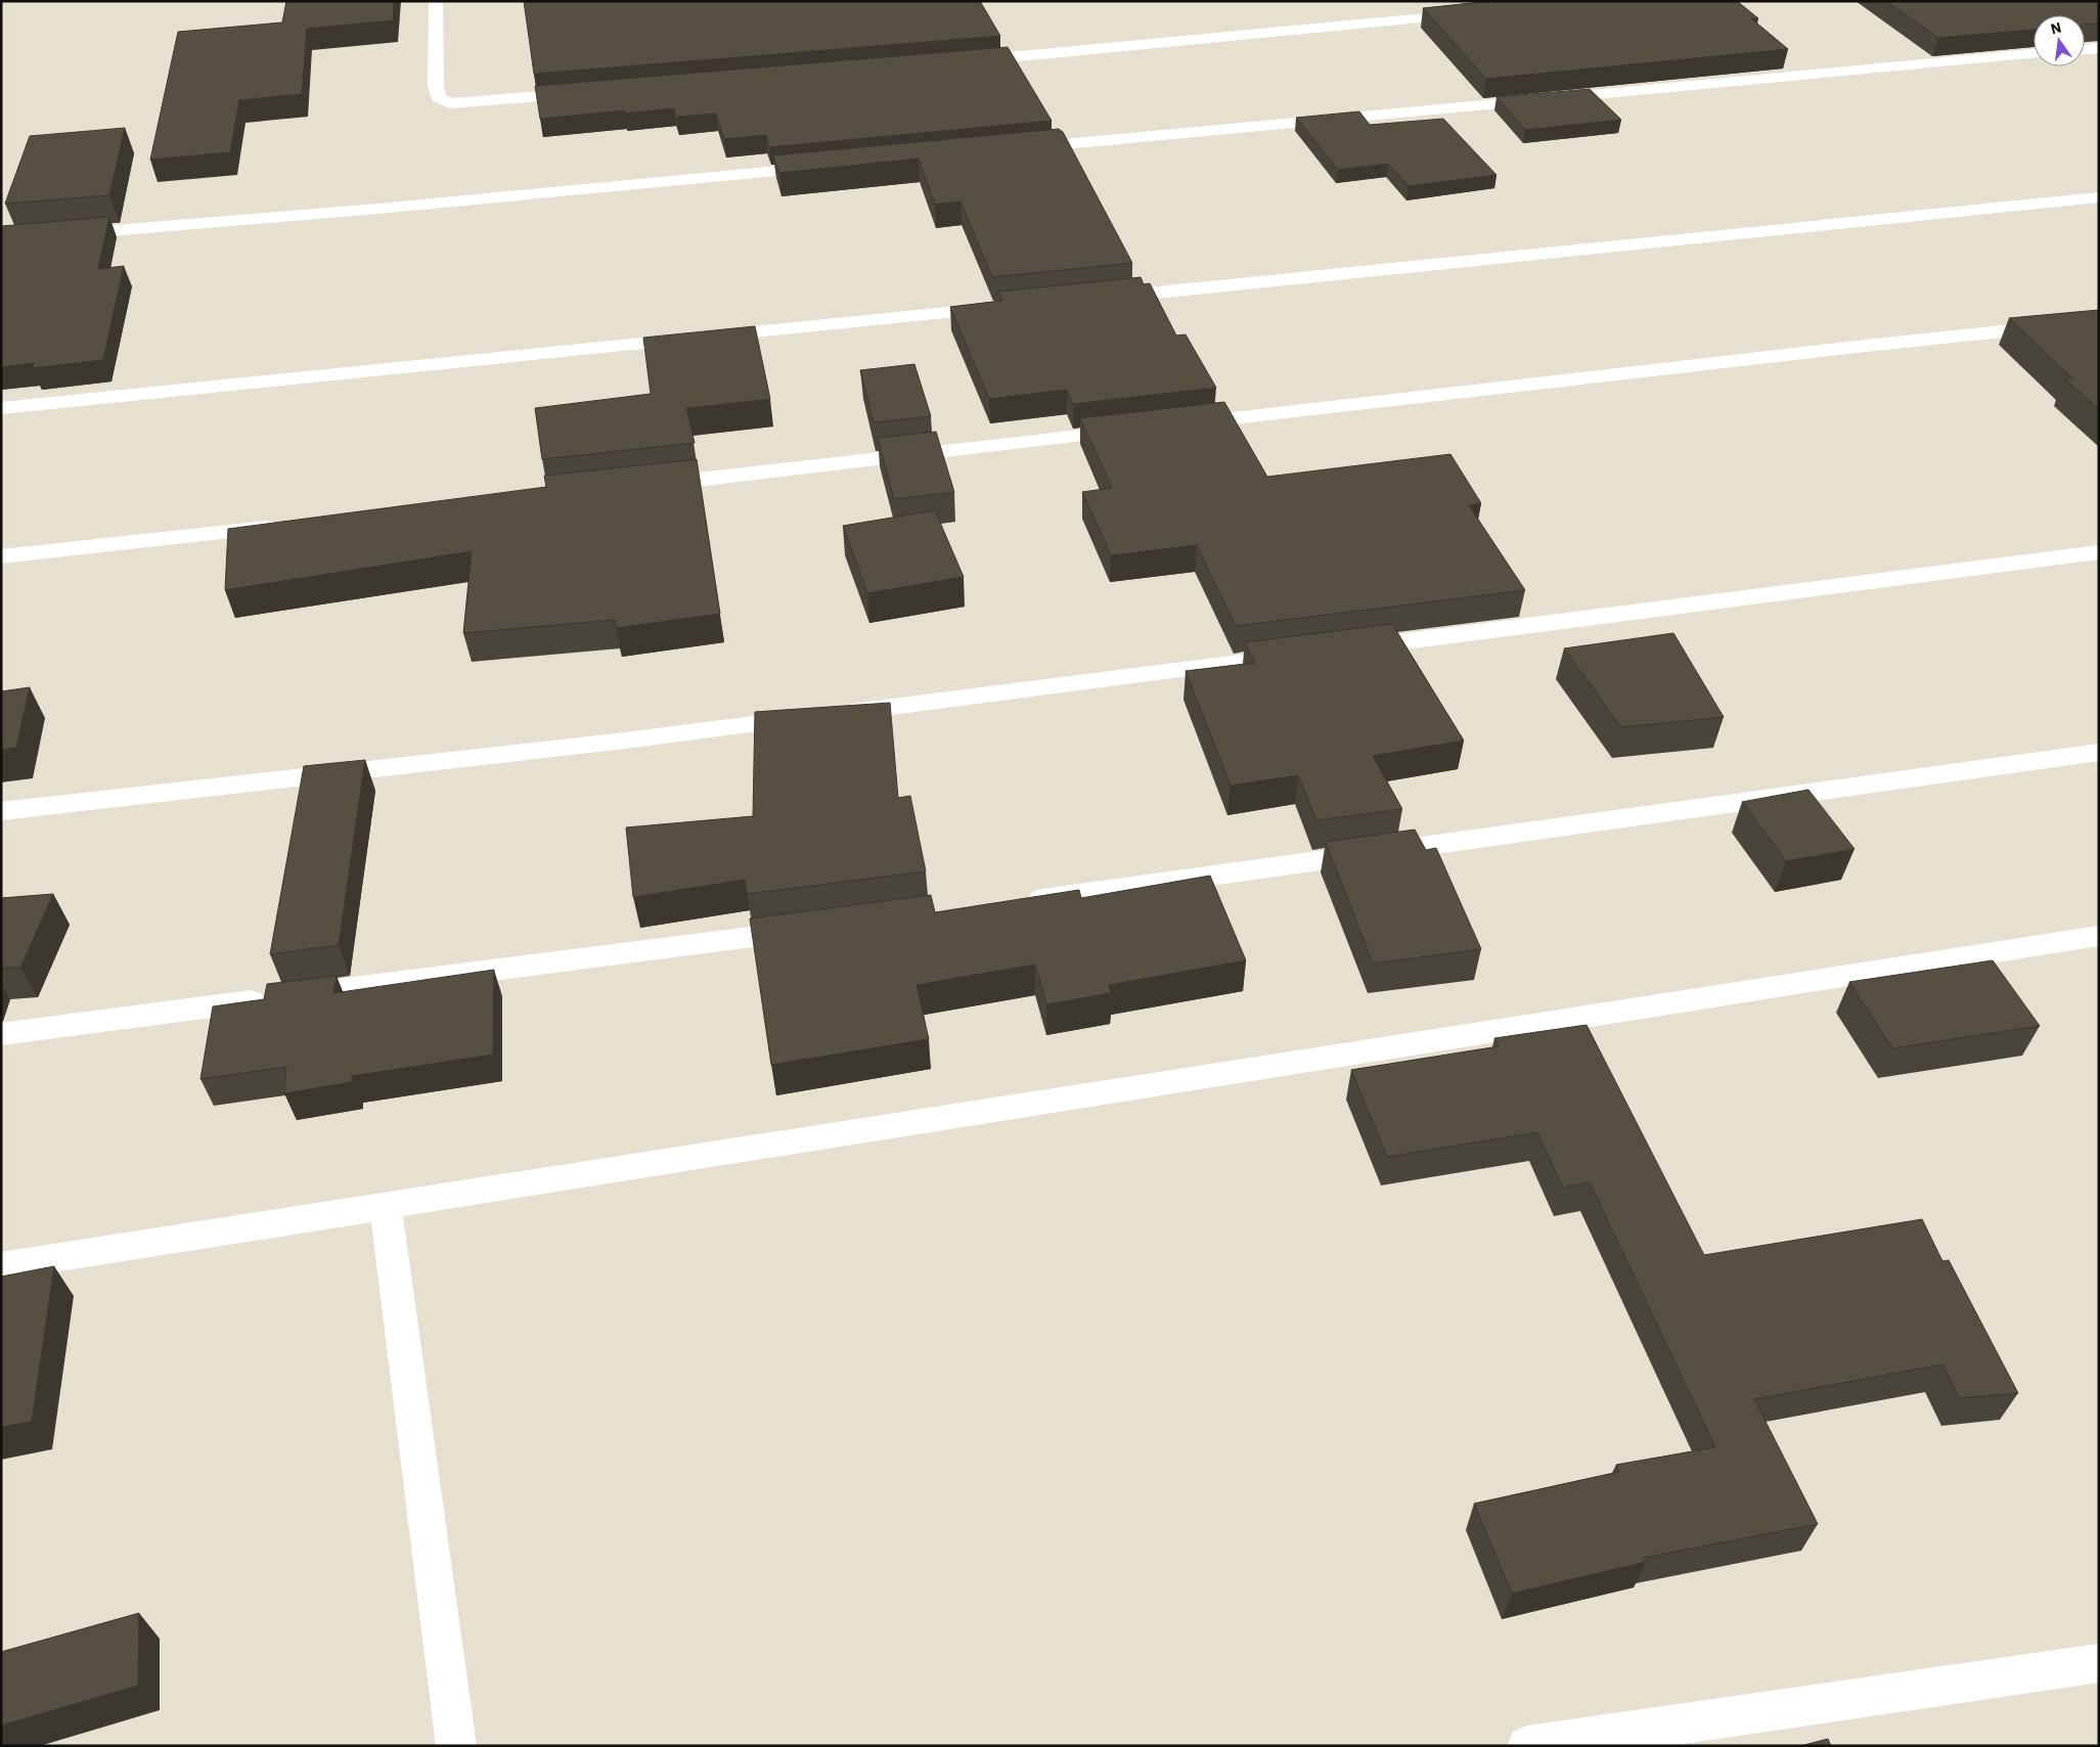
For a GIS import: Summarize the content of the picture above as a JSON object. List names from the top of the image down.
{
  "north": "top"
}
